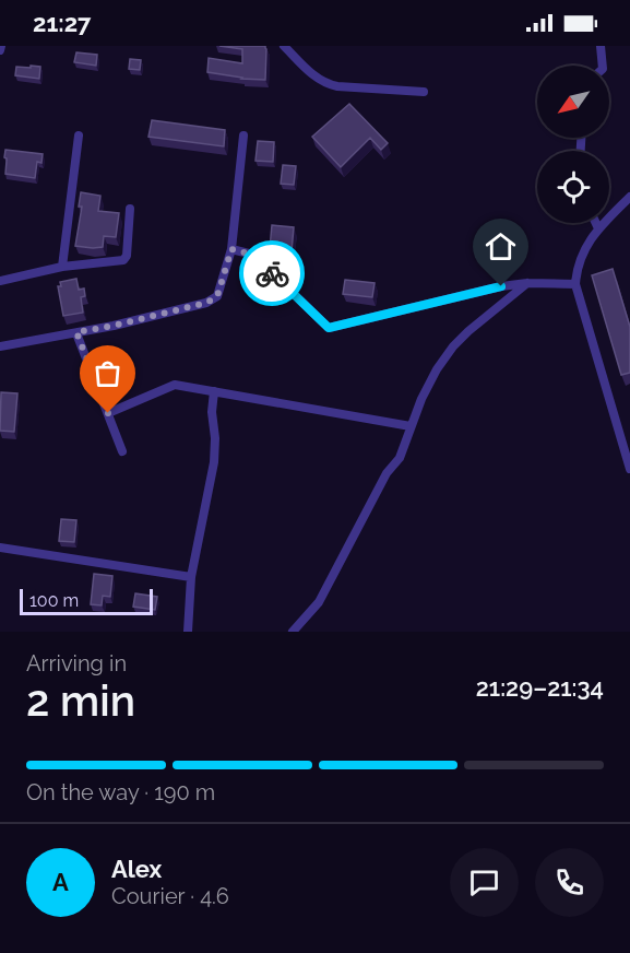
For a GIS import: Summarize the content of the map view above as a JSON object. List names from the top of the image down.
{
  "scale_bar": "100 m",
  "north": "bottom left",
  "page": {
    "status": "21:27",
    "scale": "100 m",
    "heading": ["2 min", "Arriving in", "21:29–21:34"],
    "panel": ["Alex", "Courier · 4.6"],
    "bar": "On the way · 190 m",
    "round": "A"
  }
}
